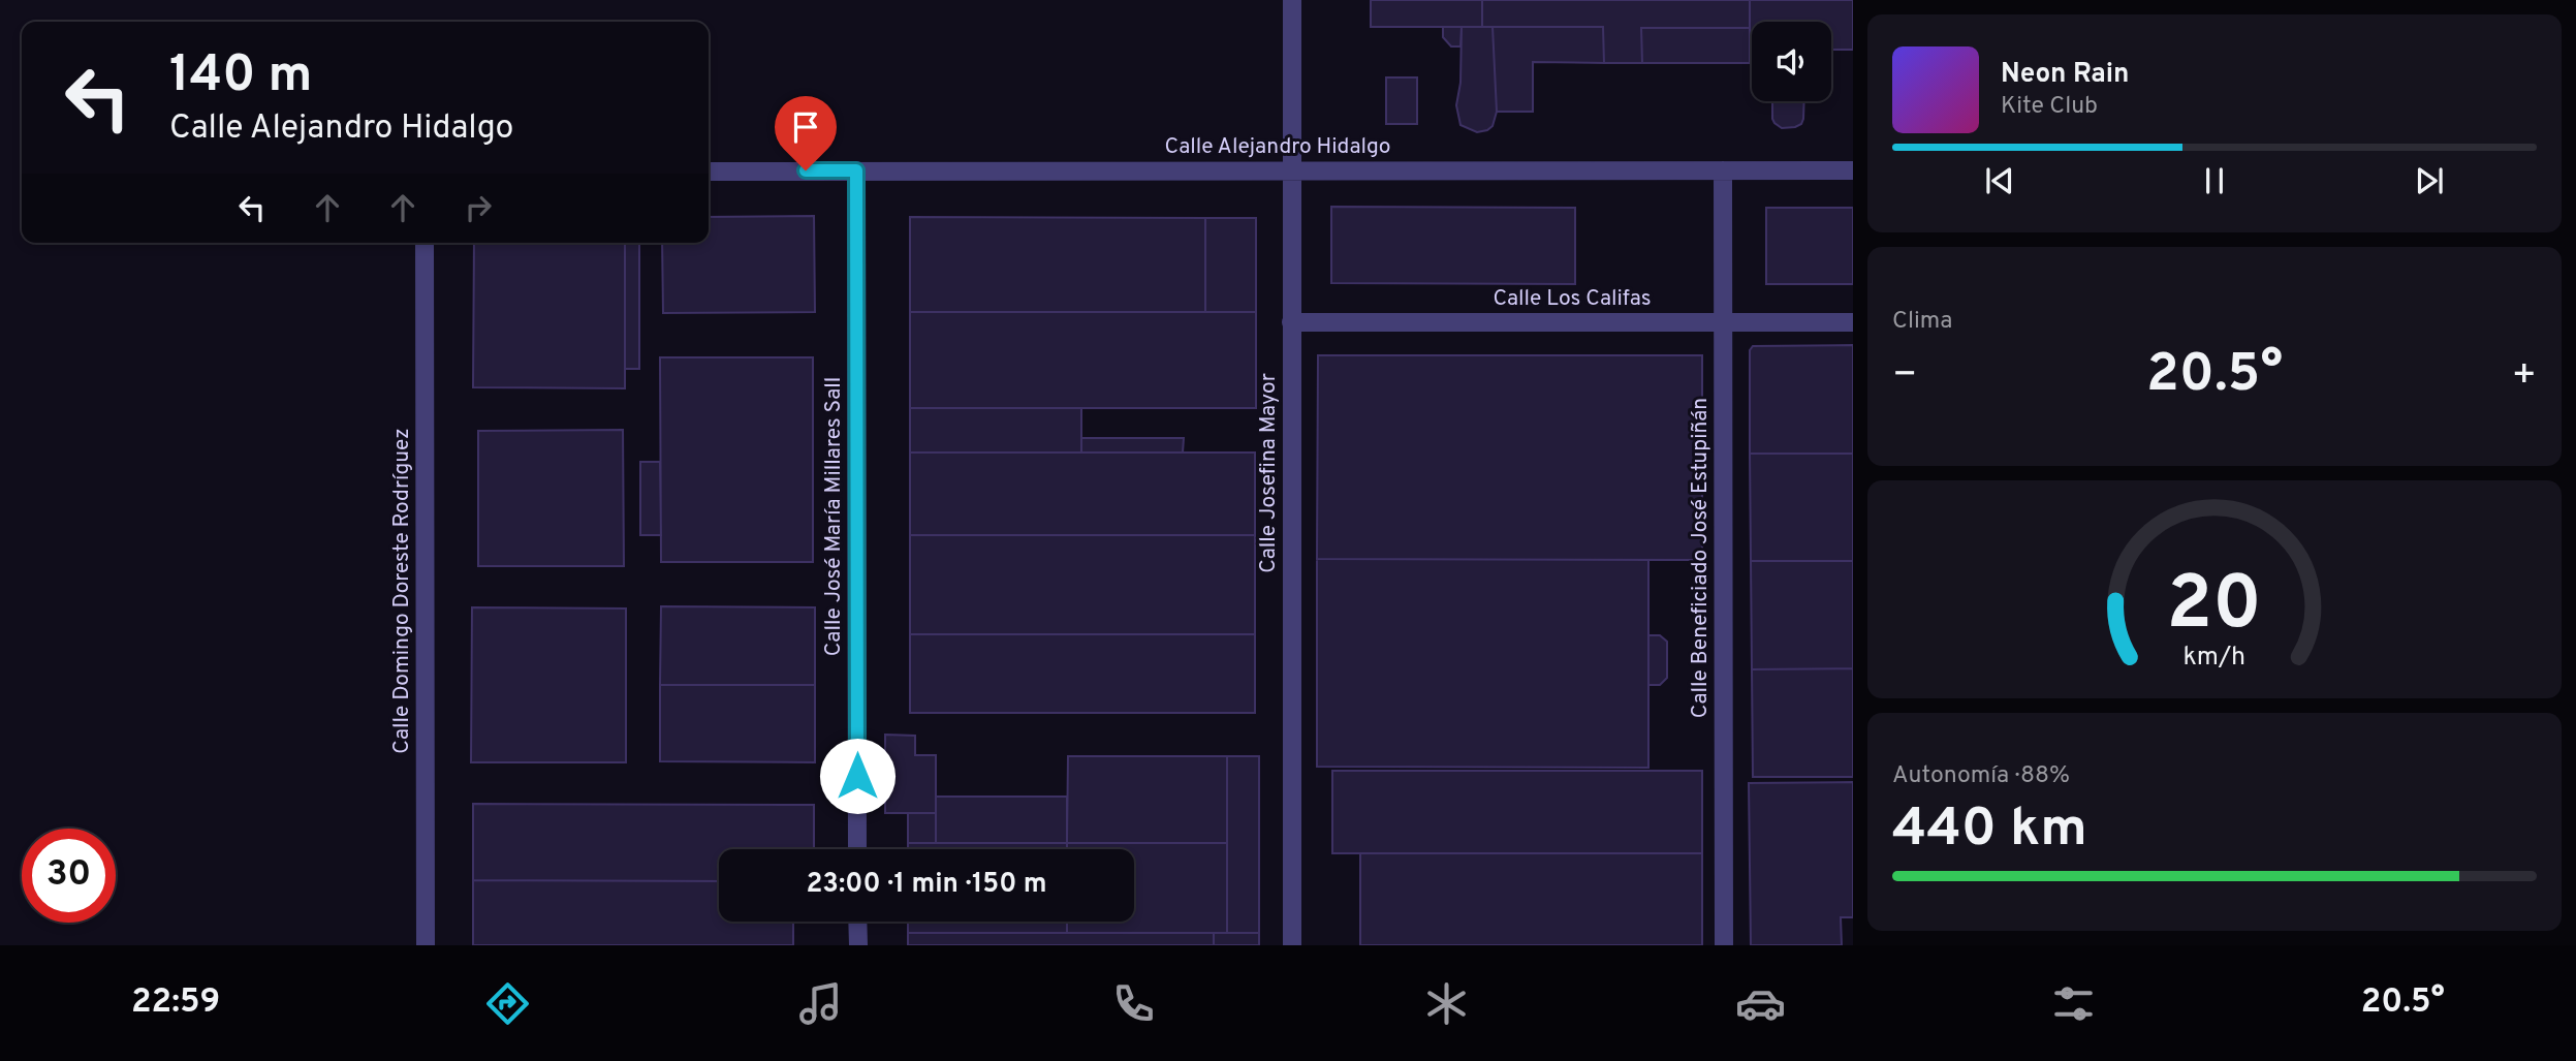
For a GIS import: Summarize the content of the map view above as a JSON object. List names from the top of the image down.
{
  "streets": {
    "street": [
      "Calle Alejandro Hidalgo",
      "Calle Los Califas",
      "Calle Josefina Mayor",
      "Calle José María Millares Sall",
      "Calle Beneficiado José Estupiñán",
      "Calle Domingo Doreste Rodríguez"
    ]
  },
  "crossings": [
    ["Calle Alejandro Hidalgo", "Calle Josefina Mayor"],
    ["Calle Alejandro Hidalgo", "Calle José María Millares Sall"],
    ["Calle Alejandro Hidalgo", "Calle Beneficiado José Estupiñán"],
    ["Calle Los Califas", "Calle Josefina Mayor"],
    ["Calle Los Califas", "Calle Beneficiado José Estupiñán"]
  ],
  "page": {
    "turn": ["140 m", "Calle Alejandro Hidalgo"],
    "song": ["Neon Rain", "Kite Club"],
    "tile": [
      "Clima",
      ["Autonomía · 88%", "440 km"]
    ],
    "heat": ["−", "20.5°", "+"],
    "limit": "30",
    "trip": "23:00 · 1 min · 150 m",
    "tabs": ["22:59", "20.5°"],
    "gauge": ["20", "km/h"]
  }
}
